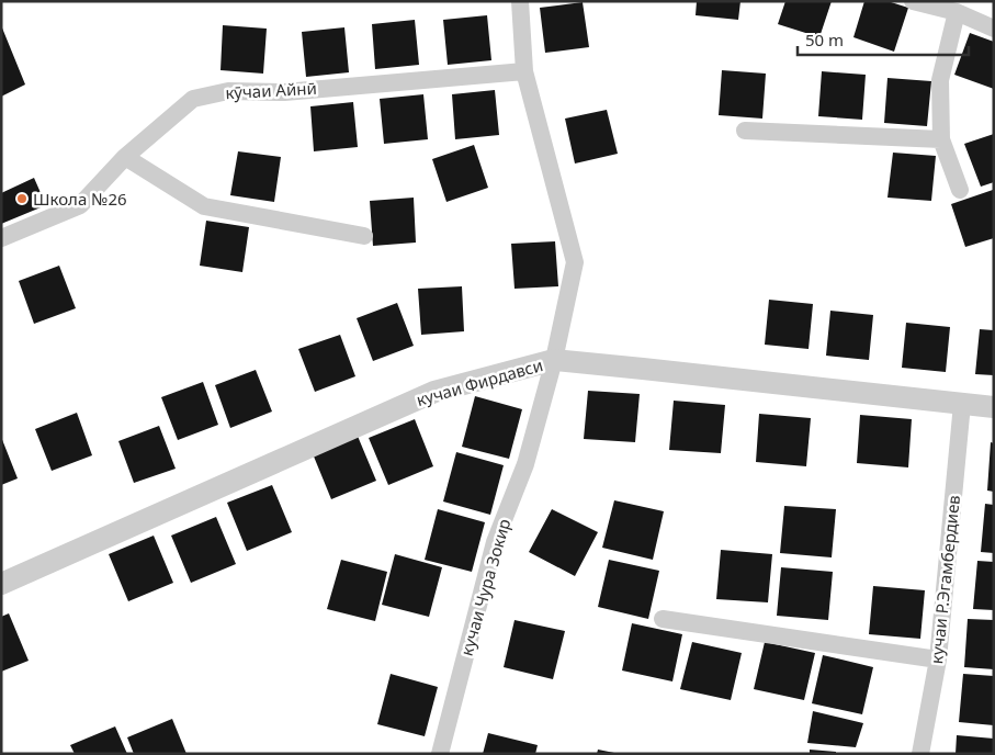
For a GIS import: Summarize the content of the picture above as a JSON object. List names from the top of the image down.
{
  "streets": {
    "street": [
      "кӯчаи Айнӣ",
      "кучаи Фирдавси",
      "кучаи Р.Эгамбердиев",
      "кучаи Чура Зокир"
    ]
  },
  "crossings": [
    ["кӯчаи Айнӣ", "кучаи Чура Зокир"],
    ["кучаи Фирдавси", "кучаи Р.Эгамбердиев"],
    ["кучаи Фирдавси", "кучаи Чура Зокир"]
  ],
  "places": ["Школа №26"],
  "scale_bar": "50 m"
}
